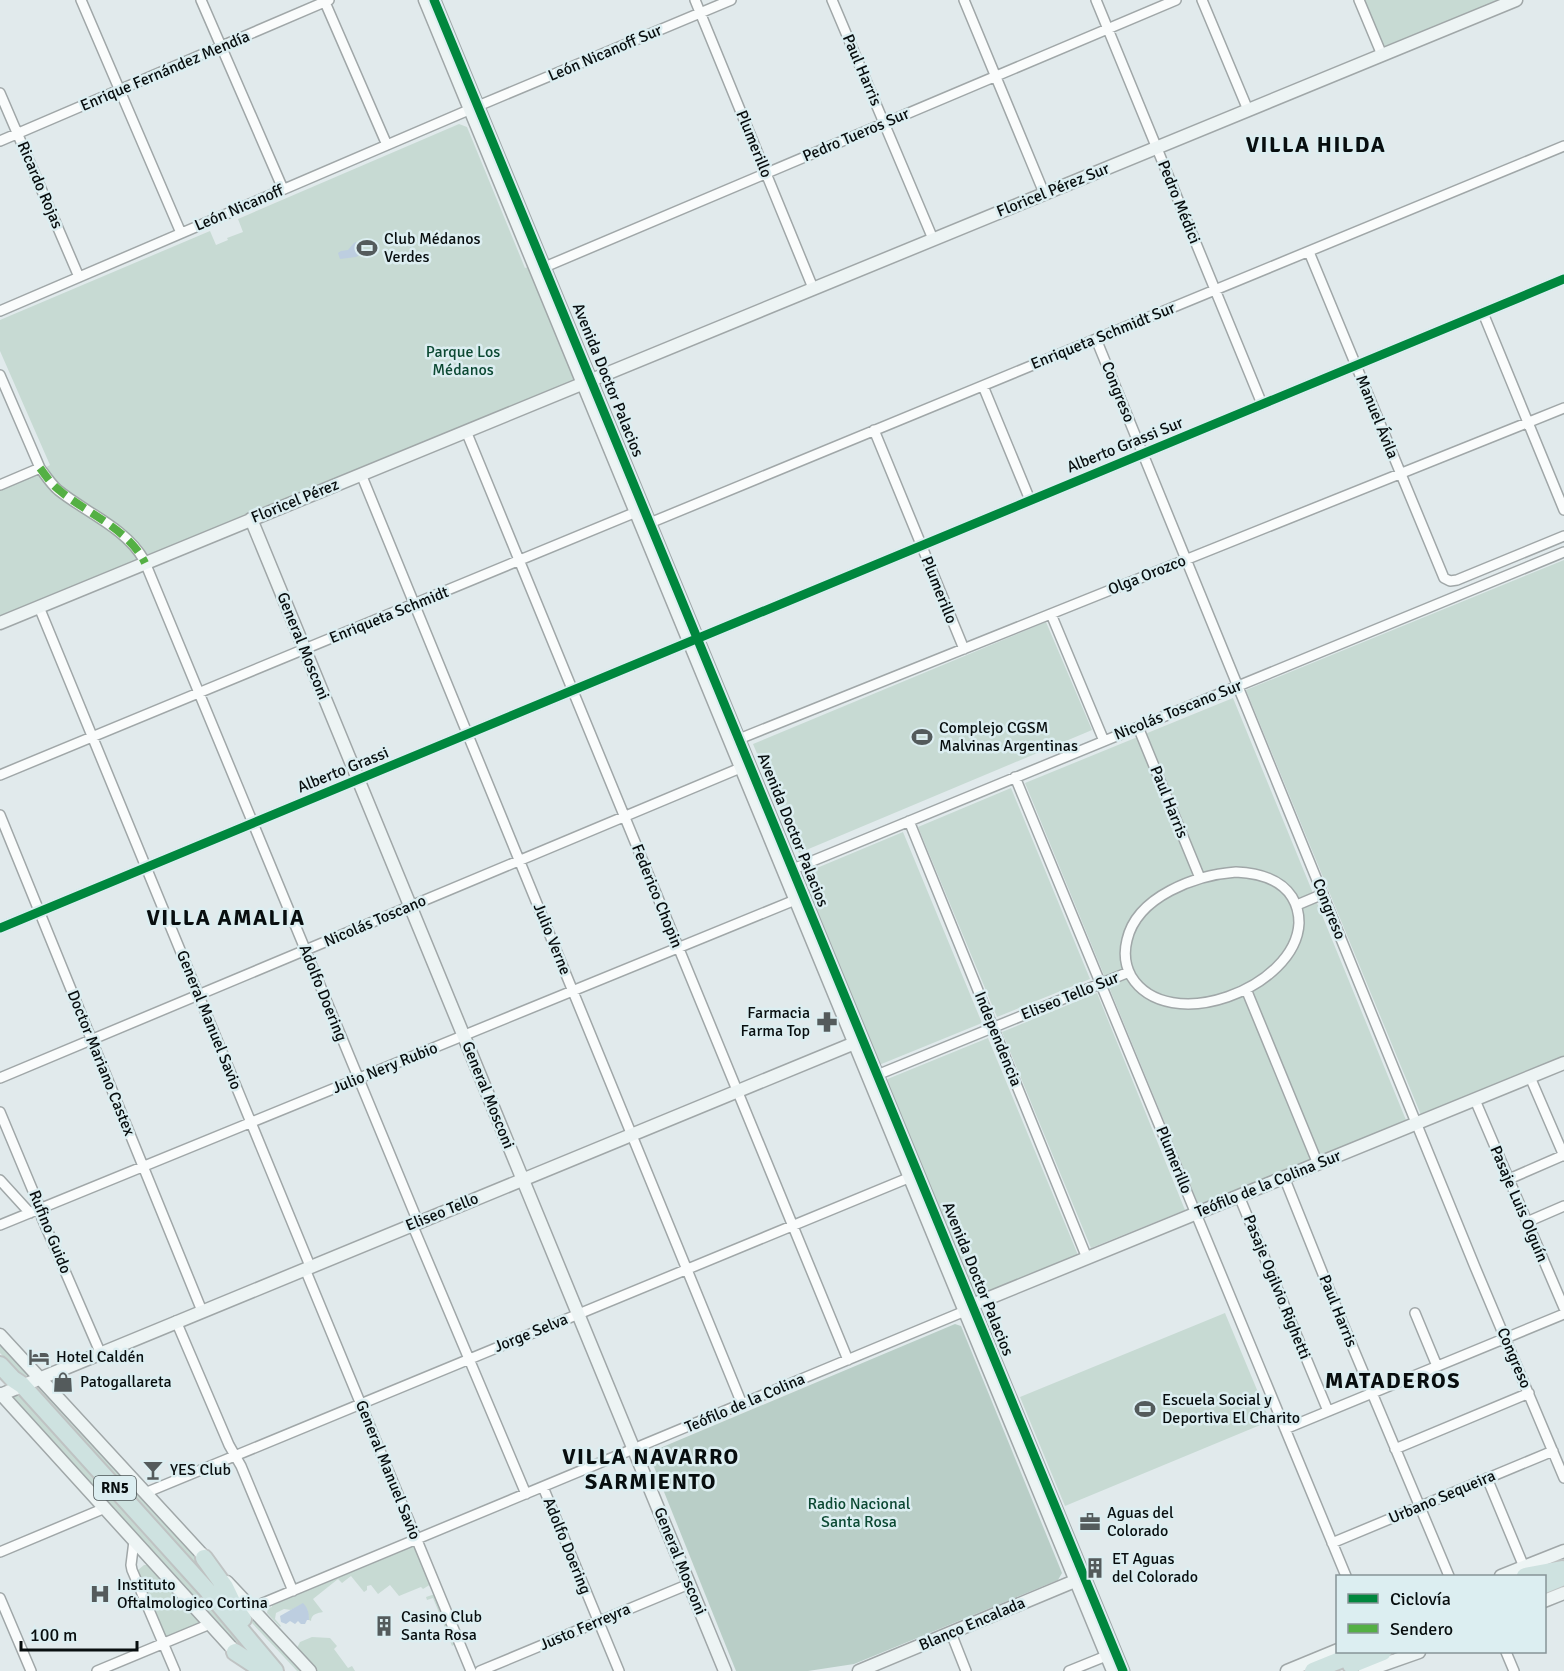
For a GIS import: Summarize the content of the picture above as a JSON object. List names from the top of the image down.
{
  "streets": {
    "highway": ["RN5"],
    "street": [
      "León Nicanoff Sur",
      "Paul Harris",
      "Enrique Fernández Mendía",
      "Pedro Tueros Sur",
      "Plumerillo",
      "Ricardo Rojas",
      "Floricel Pérez Sur",
      "Pedro Médici",
      "León Nicanoff",
      "Enriqueta Schmidt Sur",
      "Avenida Doctor Palacios",
      "Congreso",
      "Manuel Ávila",
      "Alberto Grassi Sur",
      "Floricel Pérez",
      "Olga Orozco",
      "Enriqueta Schmidt",
      "General Mosconi",
      "Nicolás Toscano Sur",
      "Alberto Grassi",
      "Federico Chopin",
      "Nicolás Toscano",
      "Julio Verne",
      "Adolfo Doering",
      "Eliseo Tello Sur",
      "General Manuel Savio",
      "Independencia",
      "Doctor Mariano Castex",
      "Julio Nery Rubio",
      "Teófilo de la Colina Sur",
      "Pasaje Luis Olguín",
      "Eliseo Tello",
      "Rufino Guido",
      "Pasaje Ogilvio Righetti",
      "Jorge Selva",
      "Teófilo de la Colina",
      "Urbano Sequeira",
      "Blanco Encalada",
      "Justo Ferreyra"
    ]
  },
  "crossings": [
    ["León Nicanoff Sur", "Plumerillo"],
    ["León Nicanoff Sur", "León Nicanoff"],
    ["León Nicanoff Sur", "Avenida Doctor Palacios"],
    ["Paul Harris", "Pedro Tueros Sur"],
    ["Paul Harris", "Floricel Pérez Sur"],
    ["Paul Harris", "Nicolás Toscano Sur"],
    ["Paul Harris", "Eliseo Tello Sur"],
    ["Paul Harris", "Teófilo de la Colina Sur"],
    ["Paul Harris", "Urbano Sequeira"],
    ["Enrique Fernández Mendía", "Ricardo Rojas"],
    ["Pedro Tueros Sur", "Plumerillo"],
    ["Pedro Tueros Sur", "Pedro Médici"],
    ["Pedro Tueros Sur", "Avenida Doctor Palacios"],
    ["Plumerillo", "Floricel Pérez Sur"],
    ["Plumerillo", "Enriqueta Schmidt Sur"],
    ["Plumerillo", "Alberto Grassi Sur"],
    ["Plumerillo", "Olga Orozco"],
    ["Plumerillo", "Nicolás Toscano Sur"],
    ["Plumerillo", "Eliseo Tello Sur"],
    ["Plumerillo", "Teófilo de la Colina Sur"],
    ["Plumerillo", "Urbano Sequeira"],
    ["Ricardo Rojas", "León Nicanoff"],
    ["Floricel Pérez Sur", "Pedro Médici"],
    ["Floricel Pérez Sur", "Avenida Doctor Palacios"],
    ["Floricel Pérez Sur", "Floricel Pérez"],
    ["Pedro Médici", "Enriqueta Schmidt Sur"],
    ["Pedro Médici", "Alberto Grassi Sur"],
    ["León Nicanoff", "Avenida Doctor Palacios"],
    ["Enriqueta Schmidt Sur", "Avenida Doctor Palacios"],
    ["Enriqueta Schmidt Sur", "Congreso"],
    ["Enriqueta Schmidt Sur", "Manuel Ávila"],
    ["Avenida Doctor Palacios", "Alberto Grassi Sur"],
    ["Avenida Doctor Palacios", "Floricel Pérez"],
    ["Avenida Doctor Palacios", "Olga Orozco"],
    ["Avenida Doctor Palacios", "Enriqueta Schmidt"],
    ["Avenida Doctor Palacios", "Nicolás Toscano Sur"],
    ["Avenida Doctor Palacios", "Alberto Grassi"],
    ["Avenida Doctor Palacios", "Nicolás Toscano"],
    ["Avenida Doctor Palacios", "Eliseo Tello Sur"],
    ["Avenida Doctor Palacios", "Julio Nery Rubio"],
    ["Avenida Doctor Palacios", "Teófilo de la Colina Sur"],
    ["Avenida Doctor Palacios", "Eliseo Tello"],
    ["Avenida Doctor Palacios", "Jorge Selva"],
    ["Avenida Doctor Palacios", "Teófilo de la Colina"],
    ["Avenida Doctor Palacios", "Blanco Encalada"],
    ["Congreso", "Alberto Grassi Sur"],
    ["Congreso", "Olga Orozco"],
    ["Congreso", "Nicolás Toscano Sur"],
    ["Congreso", "Teófilo de la Colina Sur"],
    ["Congreso", "Urbano Sequeira"],
    ["Manuel Ávila", "Alberto Grassi Sur"],
    ["Manuel Ávila", "Olga Orozco"],
    ["Alberto Grassi Sur", "Alberto Grassi"],
    ["Floricel Pérez", "General Mosconi"],
    ["Floricel Pérez", "Federico Chopin"],
    ["Floricel Pérez", "Julio Verne"],
    ["Floricel Pérez", "Adolfo Doering"],
    ["Floricel Pérez", "General Manuel Savio"],
    ["Enriqueta Schmidt", "General Mosconi"],
    ["Enriqueta Schmidt", "Federico Chopin"],
    ["Enriqueta Schmidt", "Julio Verne"],
    ["Enriqueta Schmidt", "Adolfo Doering"],
    ["Enriqueta Schmidt", "General Manuel Savio"],
    ["General Mosconi", "Alberto Grassi"],
    ["General Mosconi", "Nicolás Toscano"],
    ["General Mosconi", "Julio Nery Rubio"],
    ["General Mosconi", "Eliseo Tello"],
    ["General Mosconi", "Jorge Selva"],
    ["General Mosconi", "Teófilo de la Colina"],
    ["General Mosconi", "Justo Ferreyra"],
    ["Nicolás Toscano Sur", "Independencia"],
    ["Alberto Grassi", "Federico Chopin"],
    ["Alberto Grassi", "Julio Verne"],
    ["Alberto Grassi", "Adolfo Doering"],
    ["Alberto Grassi", "General Manuel Savio"],
    ["Alberto Grassi", "Doctor Mariano Castex"],
    ["Federico Chopin", "Nicolás Toscano"],
    ["Federico Chopin", "Julio Nery Rubio"],
    ["Federico Chopin", "Eliseo Tello"],
    ["Federico Chopin", "Jorge Selva"],
    ["Federico Chopin", "Teófilo de la Colina"],
    ["Nicolás Toscano", "Julio Verne"],
    ["Nicolás Toscano", "Adolfo Doering"],
    ["Nicolás Toscano", "General Manuel Savio"],
    ["Nicolás Toscano", "Doctor Mariano Castex"],
    ["Julio Verne", "Julio Nery Rubio"],
    ["Julio Verne", "Eliseo Tello"],
    ["Julio Verne", "Jorge Selva"],
    ["Julio Verne", "Teófilo de la Colina"],
    ["Adolfo Doering", "Julio Nery Rubio"],
    ["Adolfo Doering", "Eliseo Tello"],
    ["Adolfo Doering", "Jorge Selva"],
    ["Adolfo Doering", "Teófilo de la Colina"],
    ["Adolfo Doering", "Justo Ferreyra"],
    ["Eliseo Tello Sur", "Independencia"],
    ["General Manuel Savio", "Julio Nery Rubio"],
    ["General Manuel Savio", "Eliseo Tello"],
    ["General Manuel Savio", "Jorge Selva"],
    ["General Manuel Savio", "Teófilo de la Colina"],
    ["Independencia", "Teófilo de la Colina Sur"],
    ["Doctor Mariano Castex", "Julio Nery Rubio"],
    ["Doctor Mariano Castex", "Eliseo Tello"],
    ["Julio Nery Rubio", "Rufino Guido"],
    ["Teófilo de la Colina Sur", "Pasaje Luis Olguín"],
    ["Teófilo de la Colina Sur", "Pasaje Ogilvio Righetti"],
    ["Teófilo de la Colina Sur", "Teófilo de la Colina"],
    ["Eliseo Tello", "Rufino Guido"],
    ["Eliseo Tello", "RN5"]
  ],
  "districts": [
    "VILLA HILDA",
    "VILLA AMALIA",
    "MATADEROS",
    "VILLA NAVARRO SARMIENTO"
  ],
  "parks": ["Parque Los Médanos", "Radio Nacional Santa Rosa"],
  "places": {
    "sports": ["Club Médanos Verdes", "Complejo CGSM Malvinas Argentinas", "Escuela Social y Deportiva El Charito"],
    "pharmacy": ["Farmacia Farma Top"],
    "hotel": ["Hotel Caldén"],
    "shop": ["Patogallareta"],
    "bar": ["YES Club"],
    "office": ["Aguas del Colorado"],
    "building": ["ET Aguas del Colorado", "Casino Club Santa Rosa"],
    "hospital": ["Instituto Oftalmologico Cortina"]
  },
  "legend": ["Ciclovía", "Sendero"],
  "scale_bar": "100 m"
}
